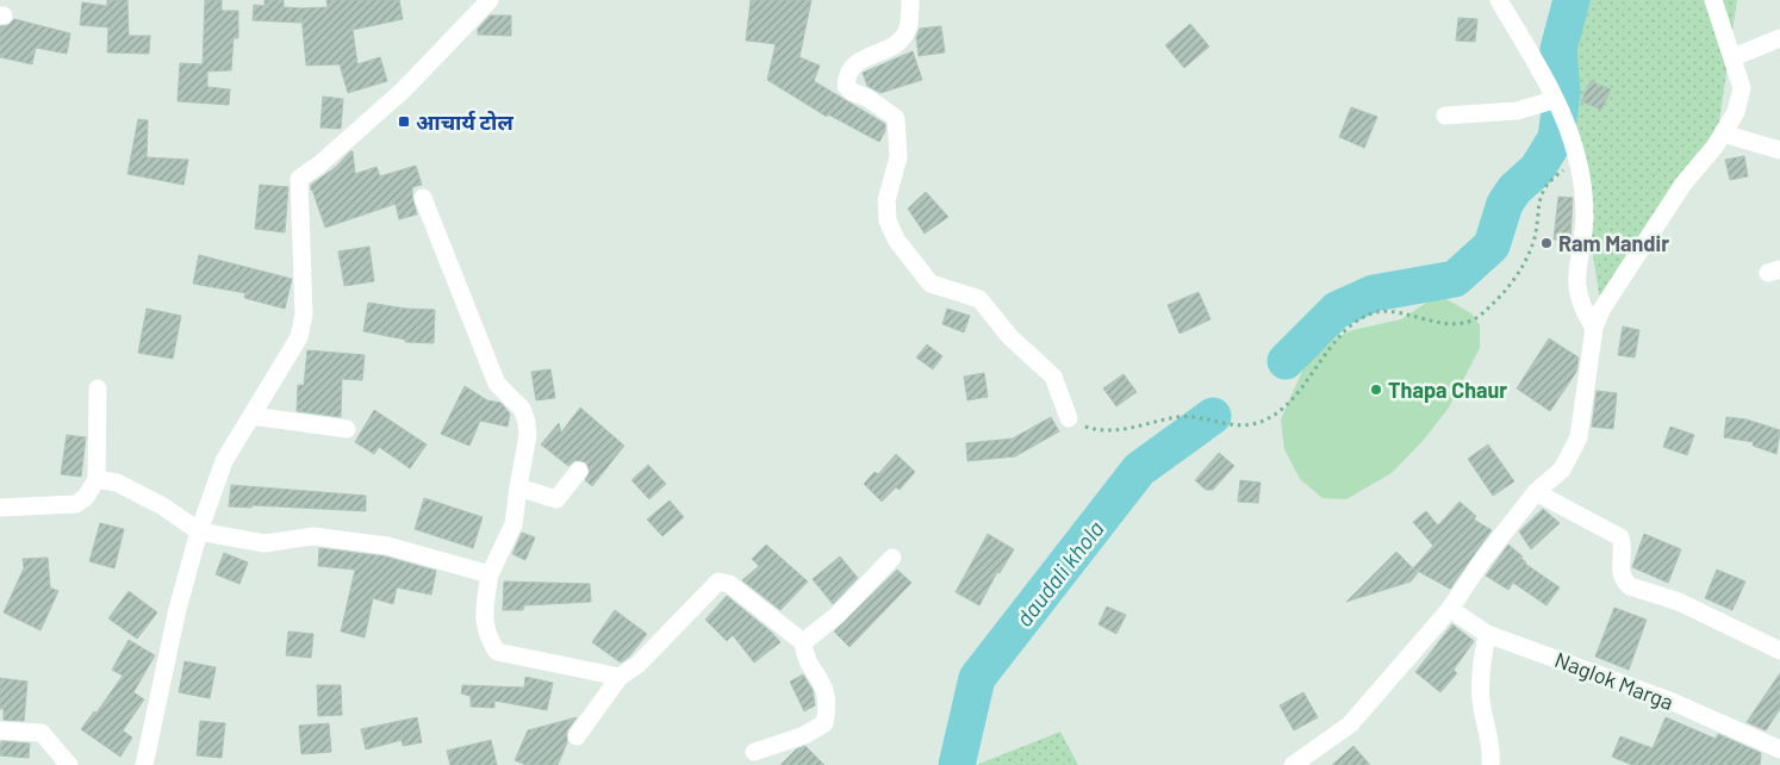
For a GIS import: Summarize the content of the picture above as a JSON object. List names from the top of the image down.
{
  "streets": {
    "street": ["Naglok Marga"]
  },
  "water": ["daudali khola"],
  "places": {
    "transit": ["आचार्य टोल"],
    "other": ["Ram Mandir", "Thapa Chaur"]
  }
}
